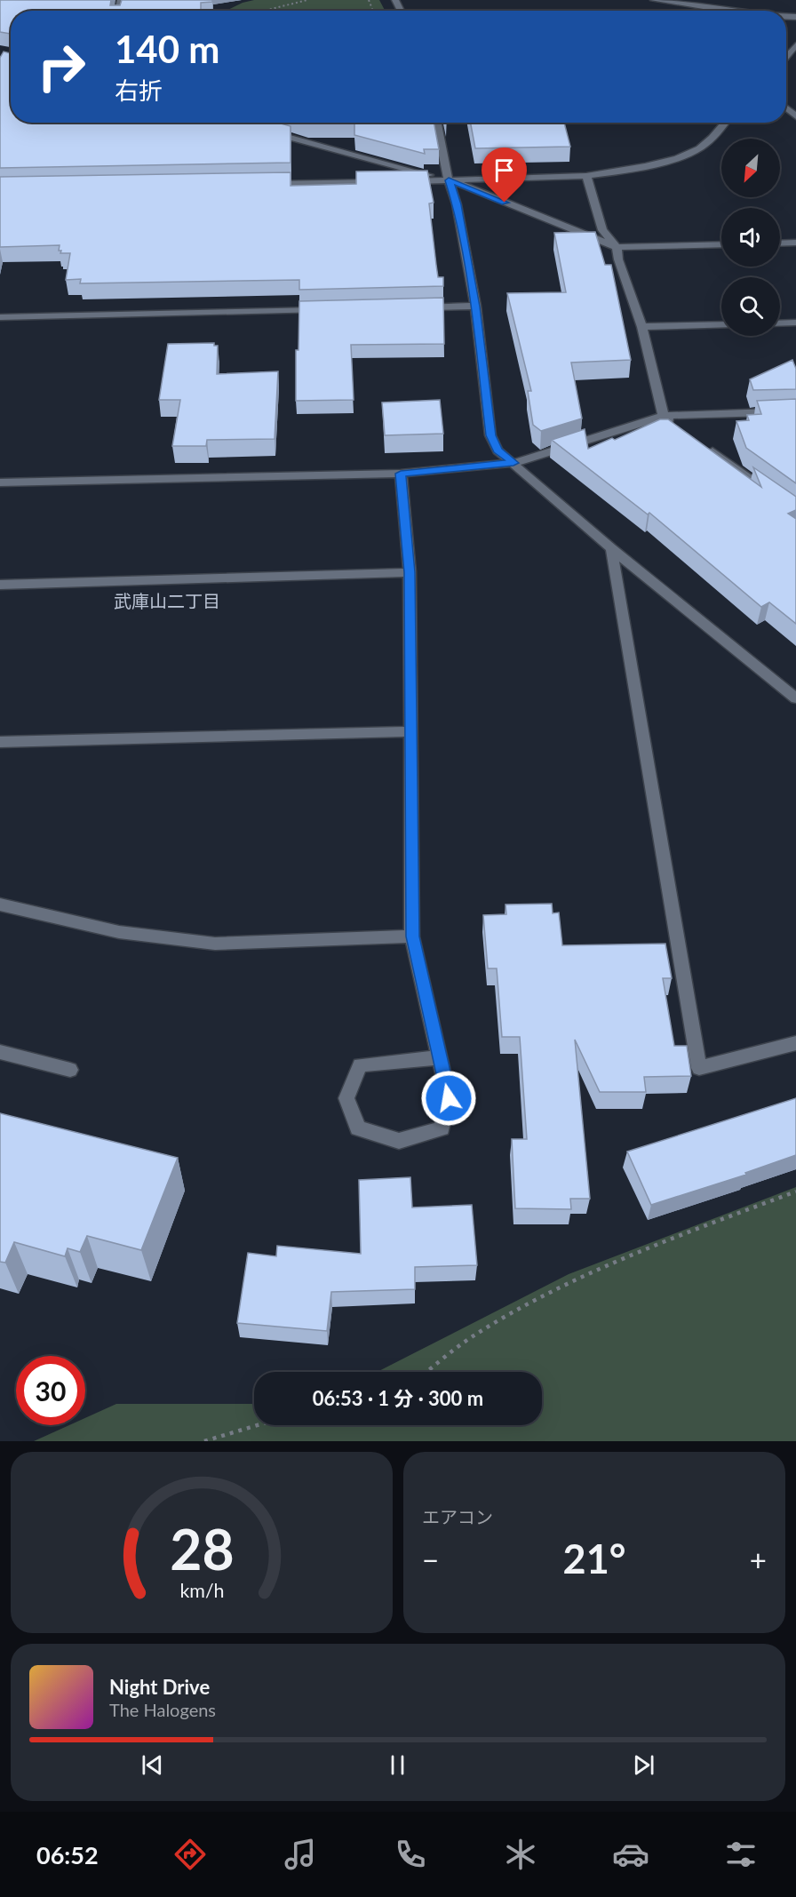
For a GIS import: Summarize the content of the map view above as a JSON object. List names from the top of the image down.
{
  "districts": ["武庫山二丁目"],
  "north": "bottom left",
  "page": {
    "turn": ["140 m", "右折"],
    "limit": "30",
    "trip": "06:53 · 1 分 · 300 m",
    "tile": "エアコン",
    "heat": ["−", "21°", "+"],
    "song": ["Night Drive", "The Halogens"],
    "tabs": "06:52",
    "gauge": ["28", "km/h"]
  }
}
